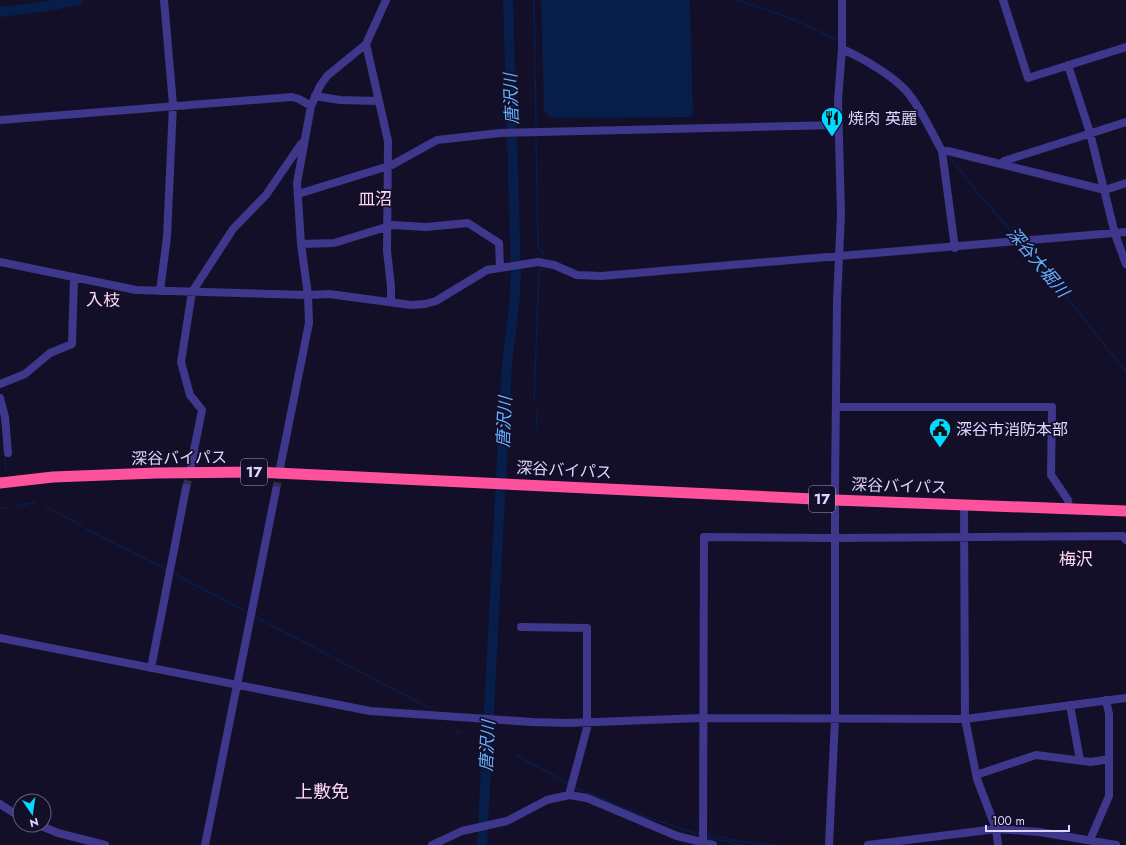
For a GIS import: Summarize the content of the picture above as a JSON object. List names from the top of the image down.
{
  "streets": {
    "highway": ["深谷バイパス", "17"]
  },
  "districts": [
    "皿沼",
    "入枝",
    "梅沢",
    "上敷免"
  ],
  "water": ["唐沢川", "深谷大堀川"],
  "places": {
    "restaurant": ["焼肉 英麗"],
    "public building": ["深谷市消防本部"]
  },
  "scale_bar": "100 m",
  "north": "bottom"
}
